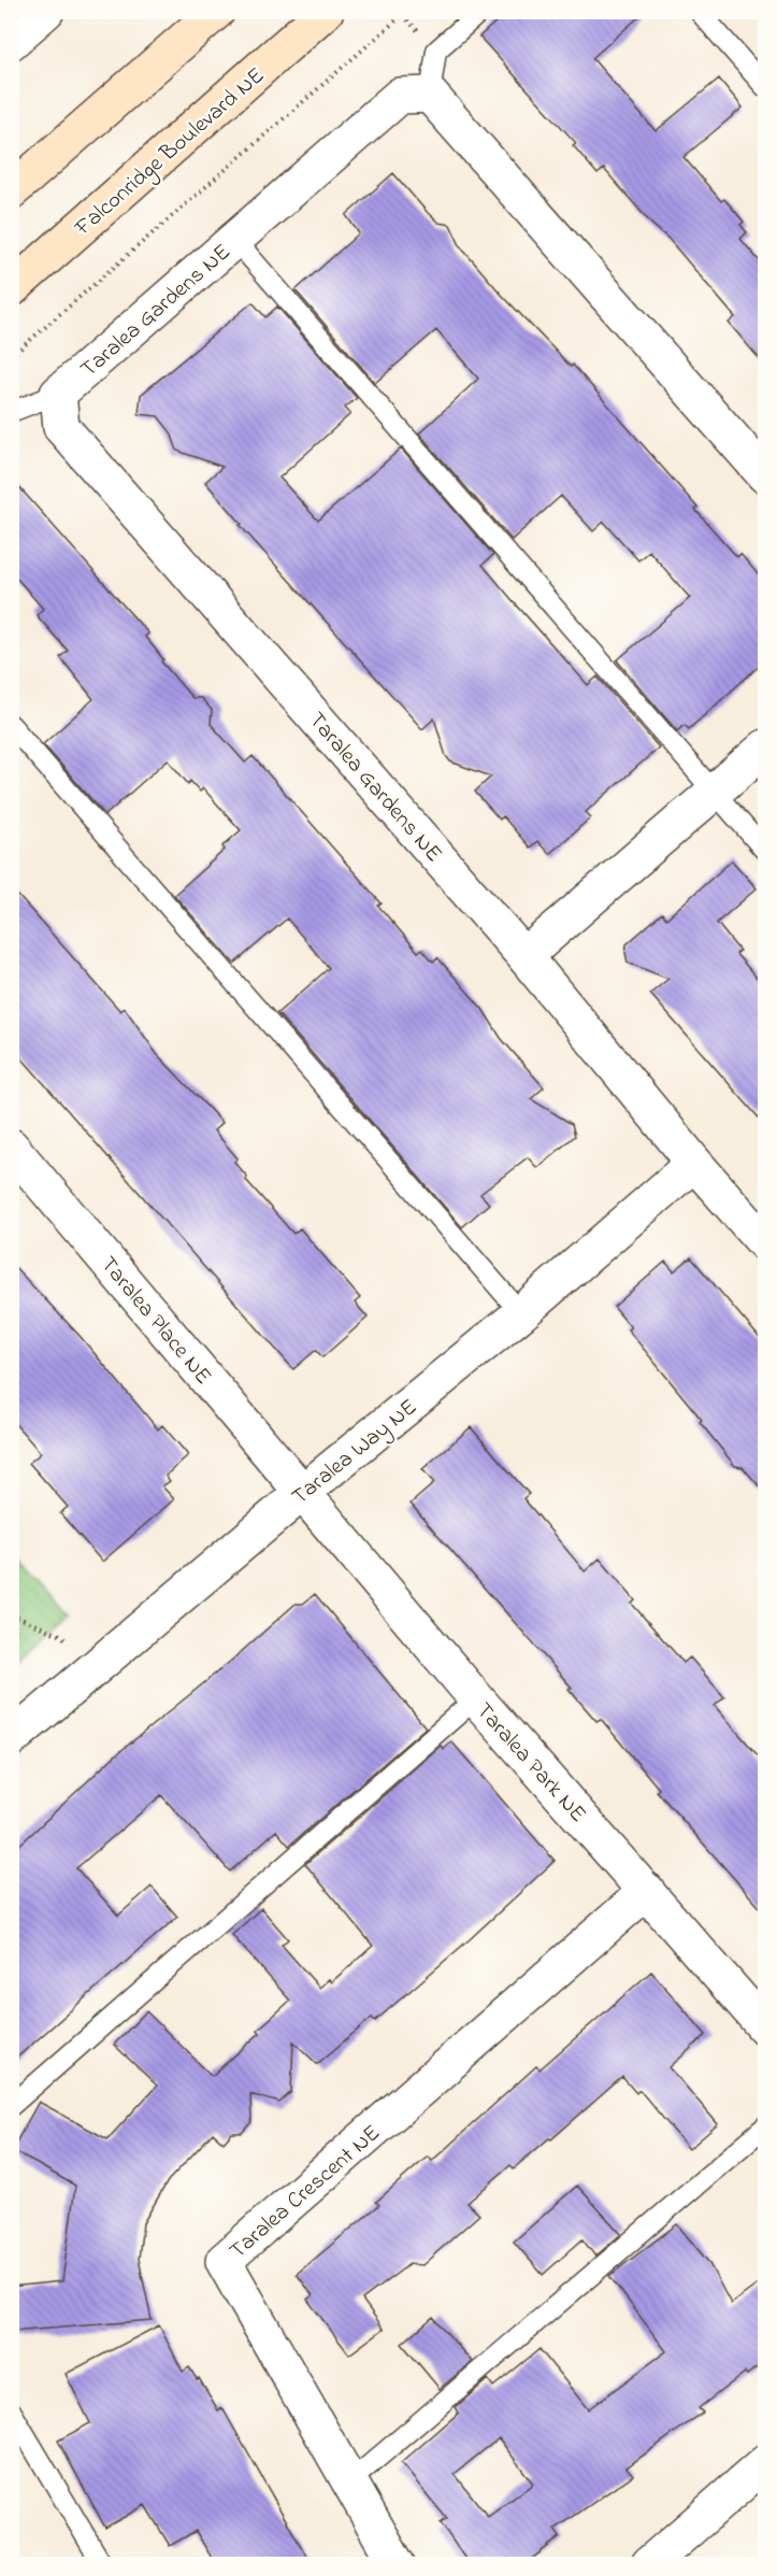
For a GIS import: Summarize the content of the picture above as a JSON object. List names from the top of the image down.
{
  "streets": {
    "main road": ["Falconridge Boulevard NE"],
    "street": [
      "Taralea Gardens NE",
      "Taralea Place NE",
      "Taralea Way NE",
      "Taralea Park NE",
      "Taralea Crescent NE"
    ]
  },
  "crossings": [
    ["Taralea Gardens NE", "Taralea Way NE"],
    ["Taralea Place NE", "Taralea Way NE"],
    ["Taralea Place NE", "Taralea Park NE"],
    ["Taralea Way NE", "Taralea Park NE"],
    ["Taralea Park NE", "Taralea Crescent NE"]
  ]
}
